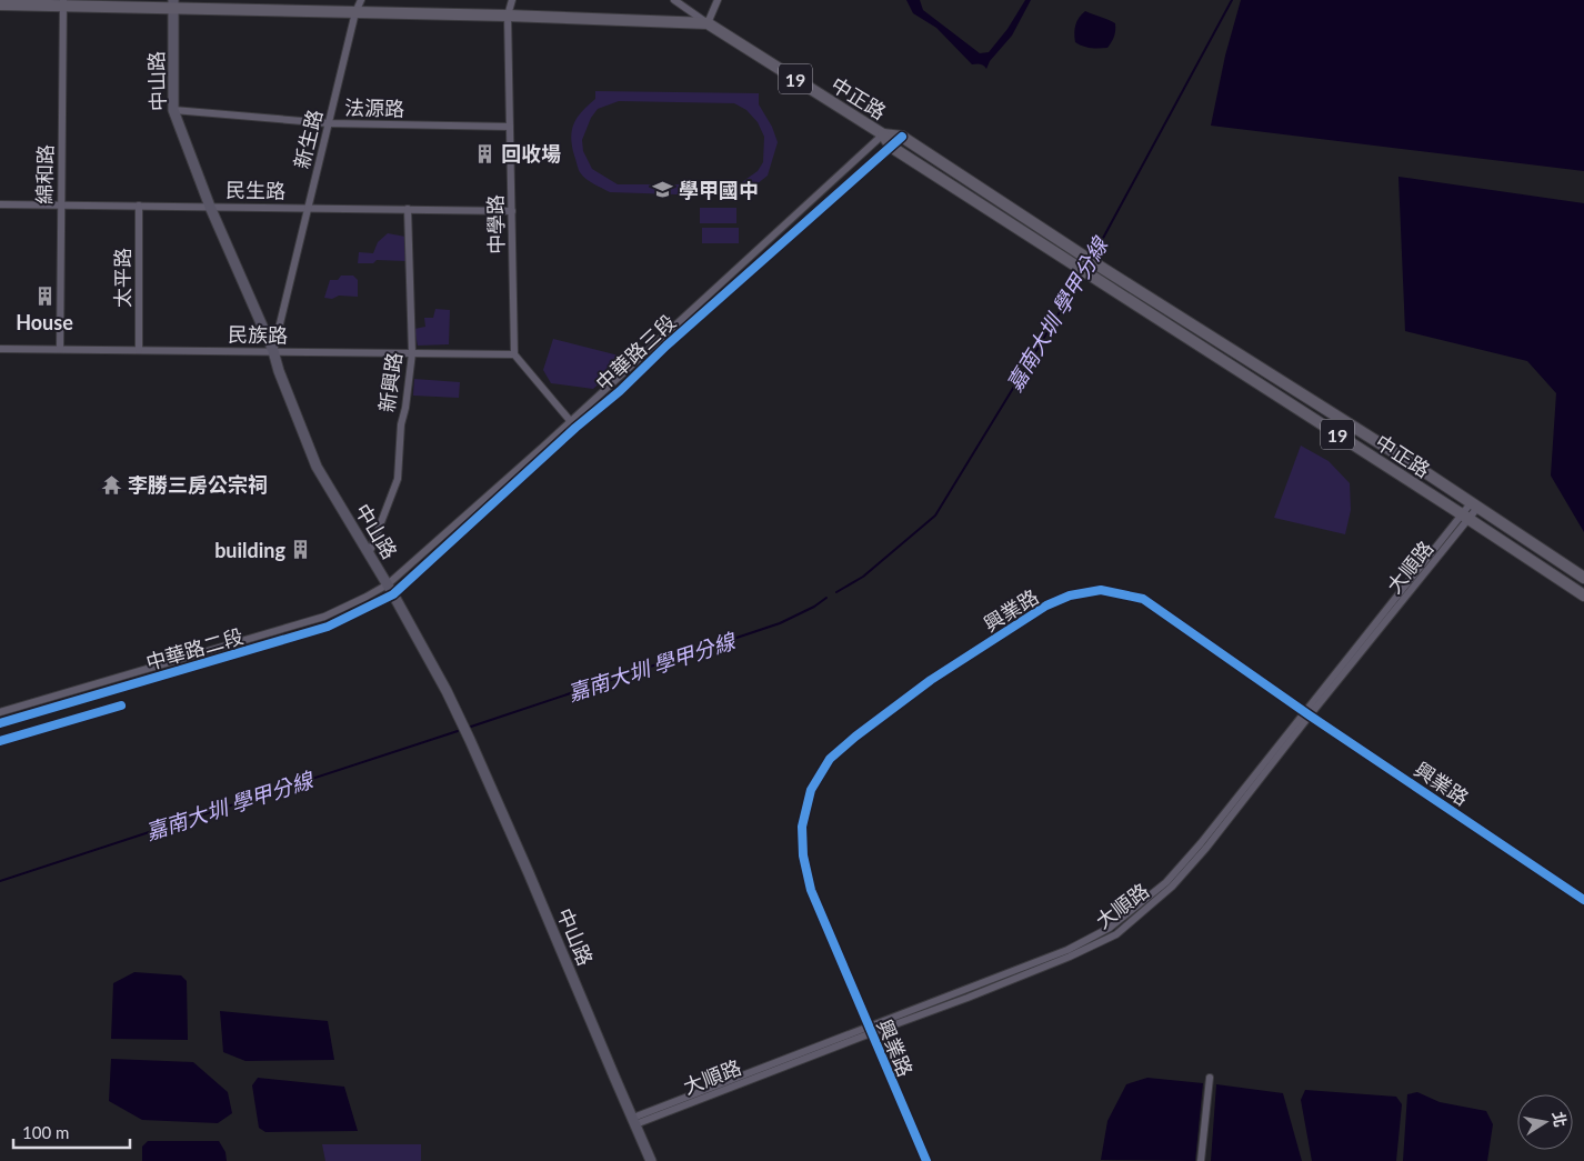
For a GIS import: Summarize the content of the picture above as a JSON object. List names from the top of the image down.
{
  "streets": {
    "main road": ["19", "中山路", "中正路"],
    "street": [
      "法源路",
      "新生路",
      "綿和路",
      "民生路",
      "中學路",
      "太平路",
      "民族路",
      "中華路三段",
      "新興路",
      "大順路",
      "興業路",
      "中華路二段"
    ]
  },
  "crossings": [
    ["19", "中正路"],
    ["19", "中華路三段"],
    ["中山路", "法源路"],
    ["中山路", "新生路"],
    ["中山路", "民生路"],
    ["中山路", "民族路"],
    ["中山路", "中華路三段"],
    ["中山路", "新興路"],
    ["中山路", "大順路"],
    ["中山路", "中華路二段"],
    ["中正路", "中華路三段"],
    ["中正路", "大順路"],
    ["法源路", "新生路"],
    ["法源路", "中學路"],
    ["新生路", "民生路"],
    ["新生路", "民族路"],
    ["綿和路", "民生路"],
    ["綿和路", "民族路"],
    ["民生路", "中學路"],
    ["民生路", "太平路"],
    ["民生路", "新興路"],
    ["中學路", "民族路"],
    ["太平路", "民族路"],
    ["民族路", "新興路"],
    ["中華路三段", "中華路二段"],
    ["大順路", "興業路"]
  ],
  "water": ["嘉南大圳 學甲分線"],
  "places": {
    "building": ["回收場", "House", "building"],
    "school or university": ["學甲國中"],
    "temple": ["李勝三房公宗祠"]
  },
  "scale_bar": "100 m",
  "north": "right"
}
